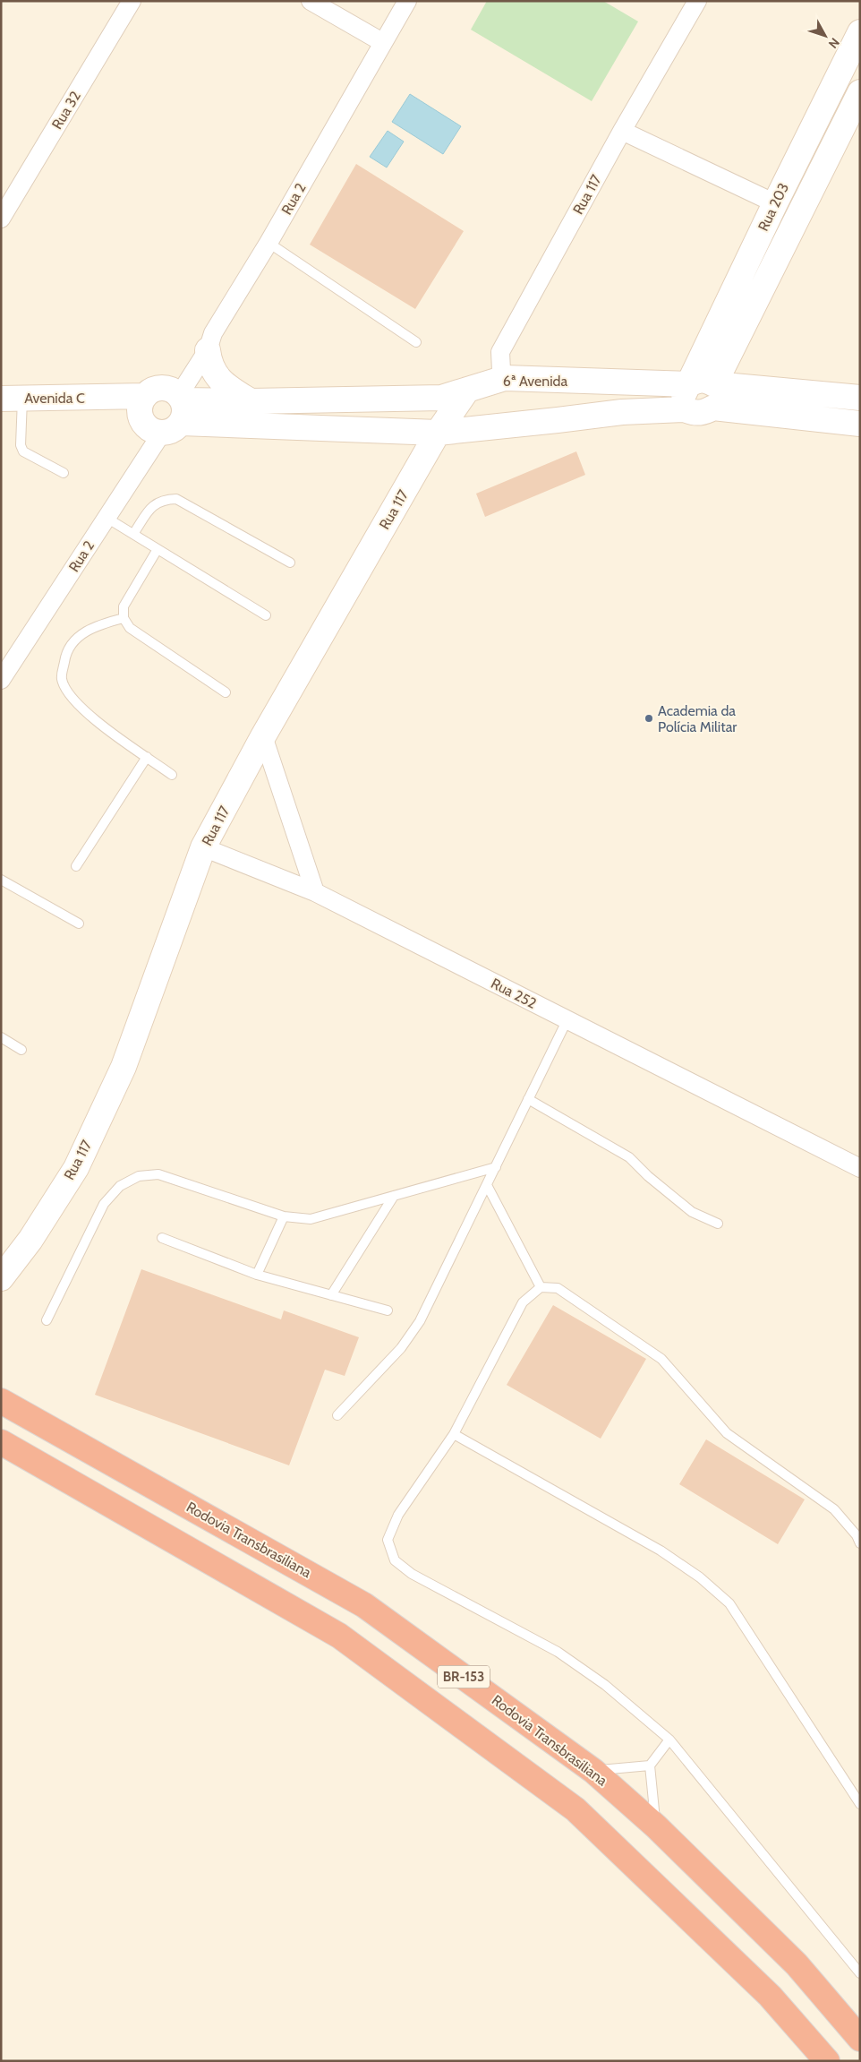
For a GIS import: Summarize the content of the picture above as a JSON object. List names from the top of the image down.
{
  "streets": {
    "highway": ["Rodovia Transbrasiliana", "BR-153"],
    "street": [
      "Rua 32",
      "Rua 117",
      "Rua 2",
      "Rua 203",
      "6ª Avenida",
      "Avenida C",
      "Rua 252"
    ]
  },
  "crossings": [
    ["Rua 117", "6ª Avenida"],
    ["Rua 117", "Rua 252"],
    ["Rua 2", "6ª Avenida"],
    ["Rua 2", "Avenida C"],
    ["Rua 203", "6ª Avenida"],
    ["6ª Avenida", "Avenida C"]
  ],
  "places": ["Academia da Polícia Militar"],
  "north": "bottom right"
}
